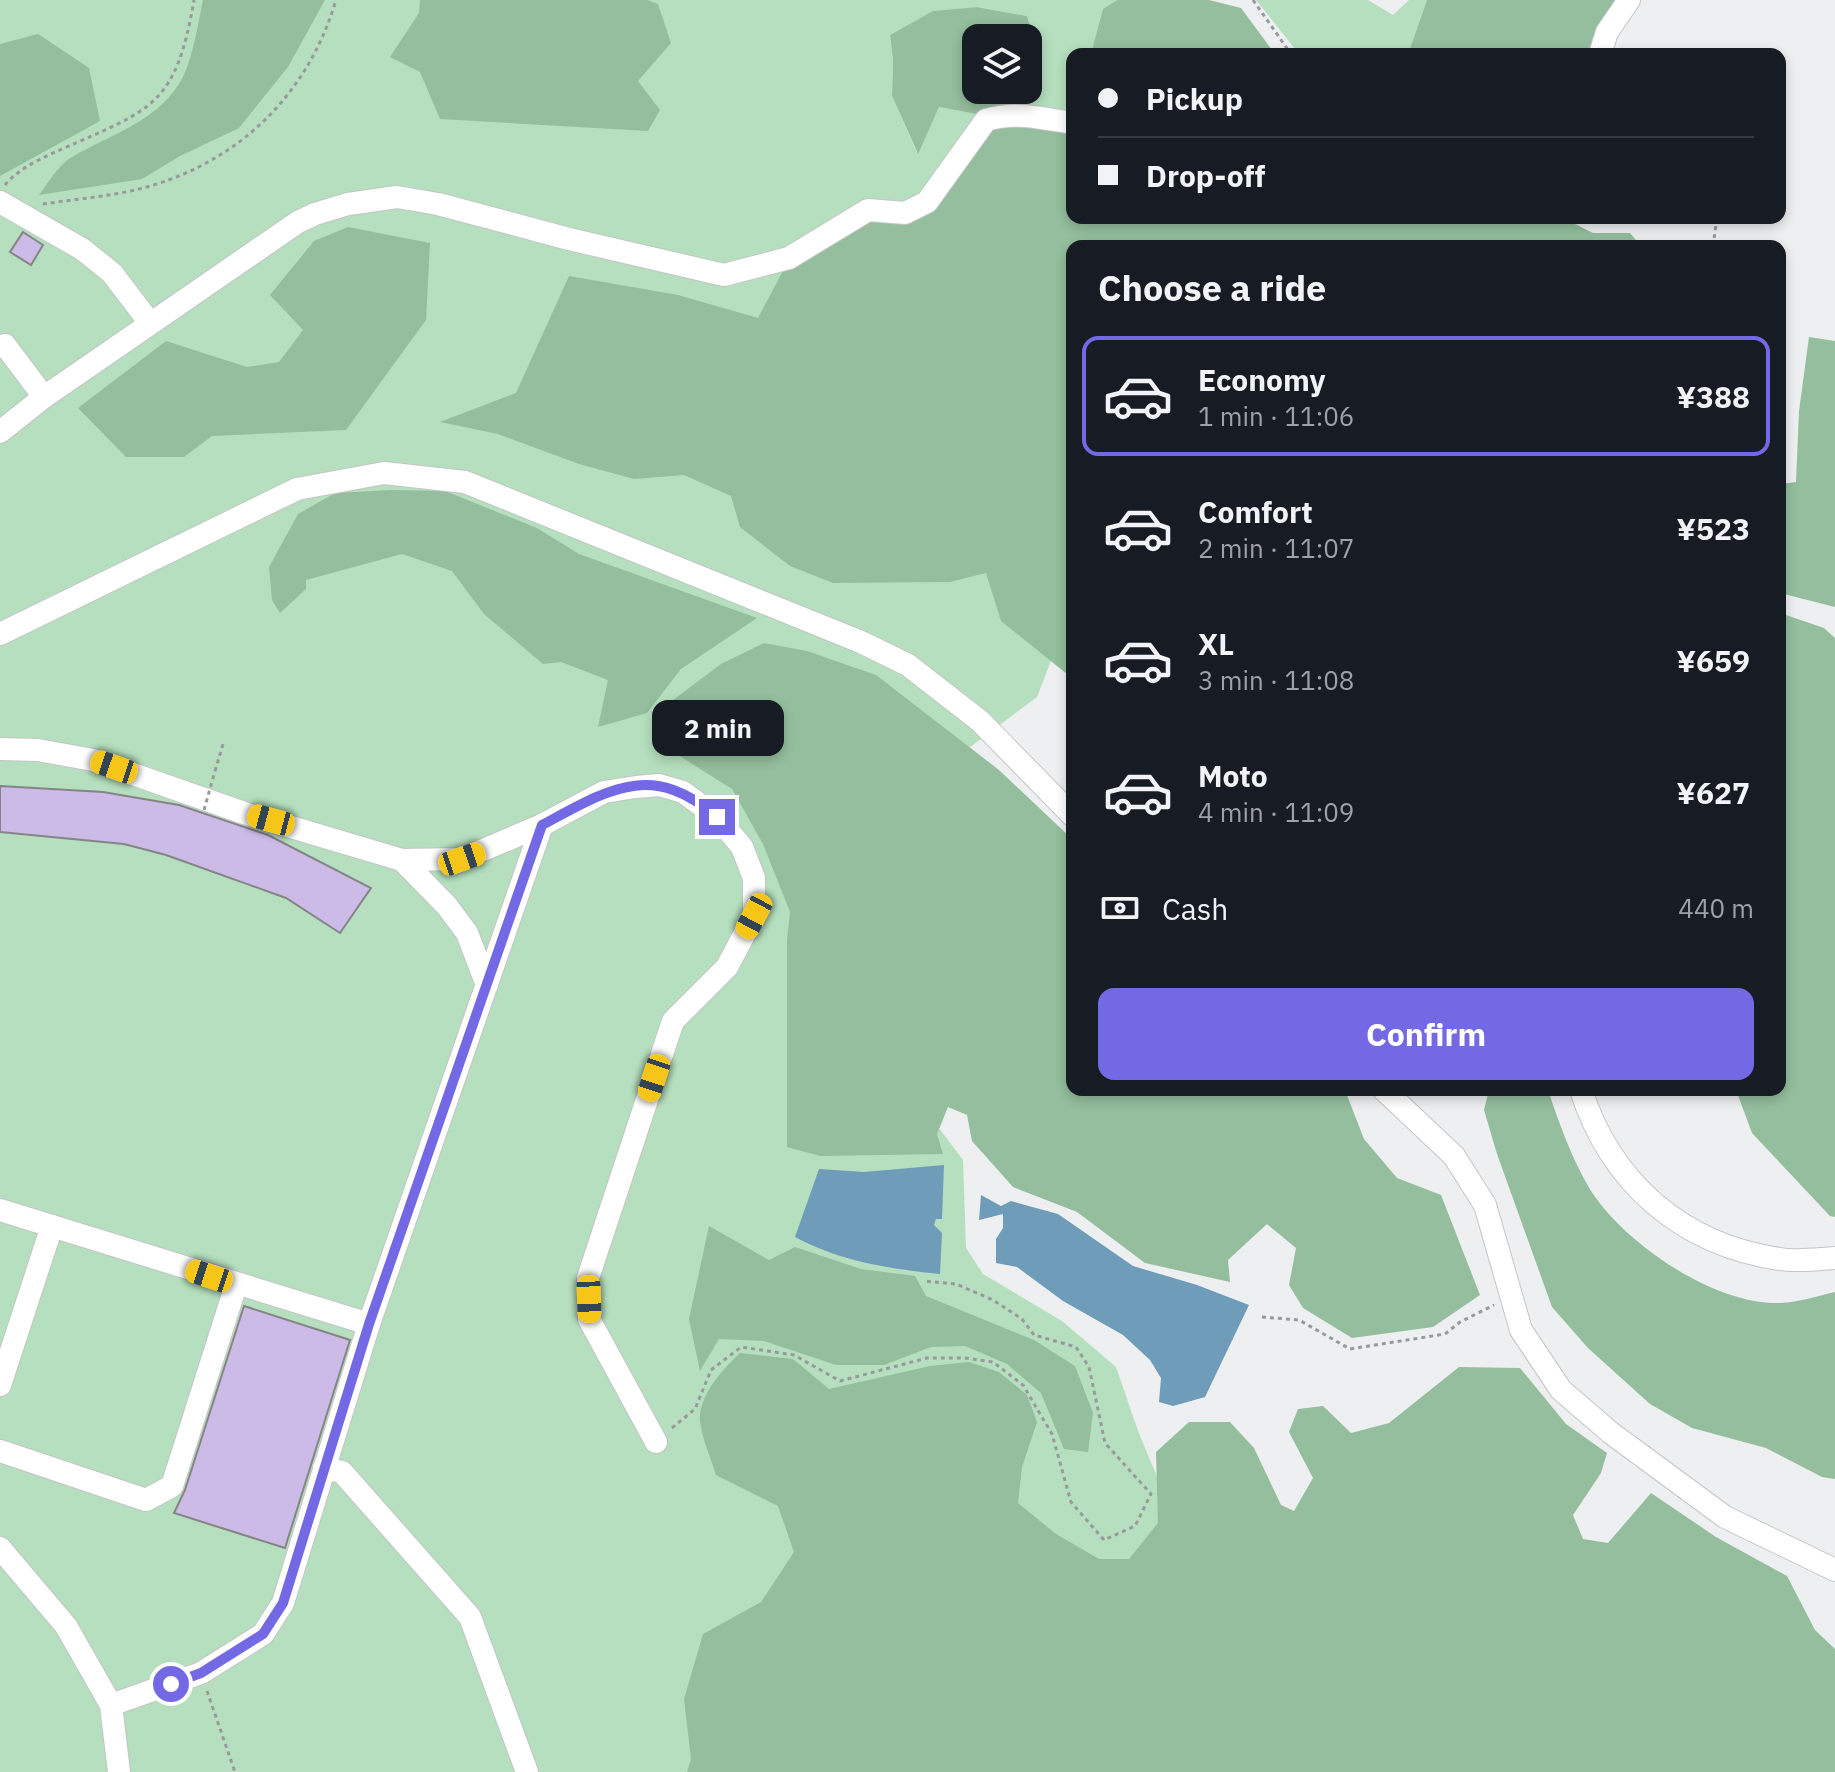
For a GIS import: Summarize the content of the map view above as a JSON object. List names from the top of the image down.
{
  "page": {
    "banner": ["Pickup", "Drop-off"],
    "heading": "Choose a ride",
    "list": [
      {
        "name": "Economy",
        "note": "1 min · 11:06",
        "value": "¥388"
      },
      {
        "name": "Comfort",
        "note": "2 min · 11:07",
        "value": "¥523"
      },
      {
        "name": "XL",
        "note": "3 min · 11:08",
        "value": "¥659"
      },
      {
        "name": "Moto",
        "note": "4 min · 11:09",
        "value": "¥627"
      }
    ],
    "bubble": "2 min",
    "pay": ["Cash", "440 m"],
    "buttons": "Confirm"
  }
}
